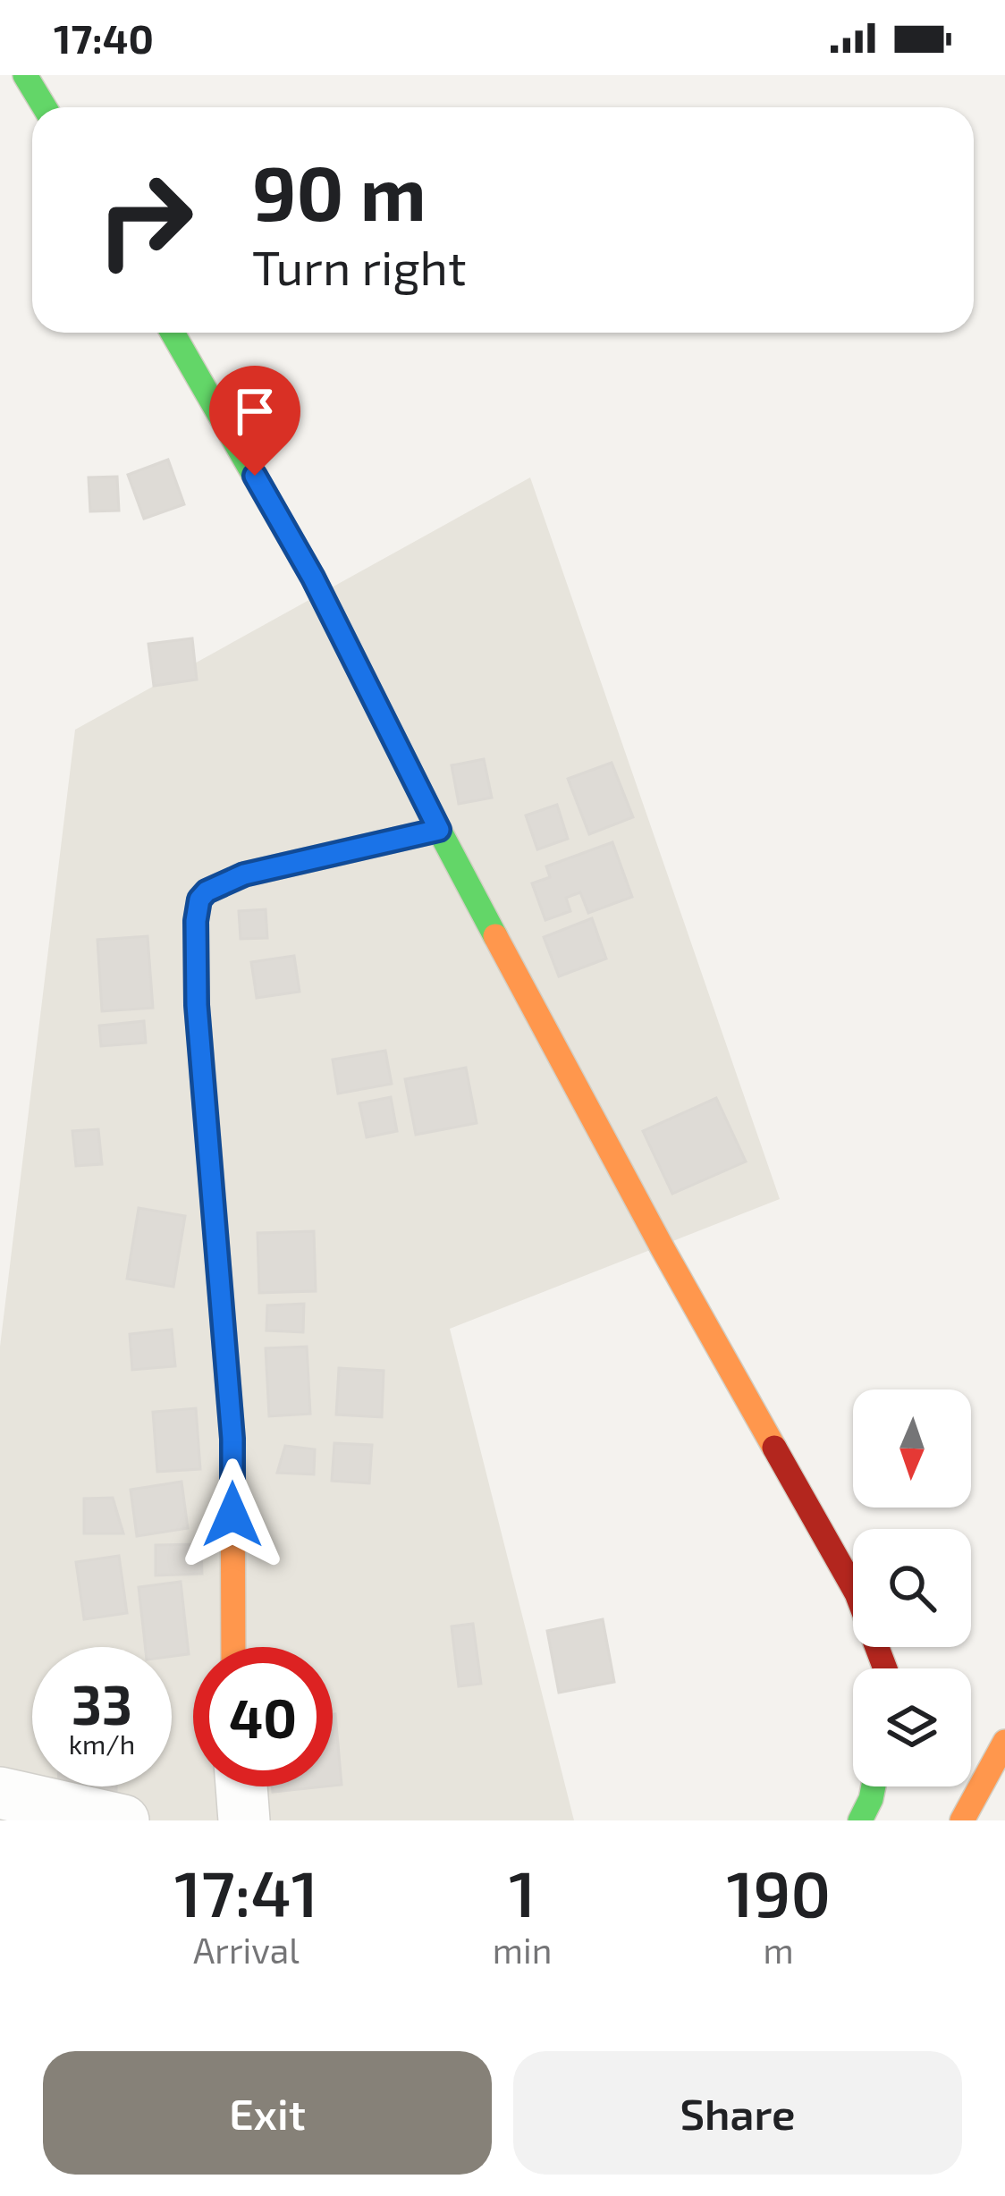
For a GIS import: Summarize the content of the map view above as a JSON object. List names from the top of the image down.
{
  "north": "bottom",
  "page": {
    "status": "17:40",
    "turn": ["90 m", "Turn right"],
    "speed": "33 km/h",
    "limit": "40",
    "eta": [
      "17:41",
      "Arrival",
      "1",
      "min",
      "190",
      "m"
    ],
    "buttons": ["Exit", "Share"]
  }
}
